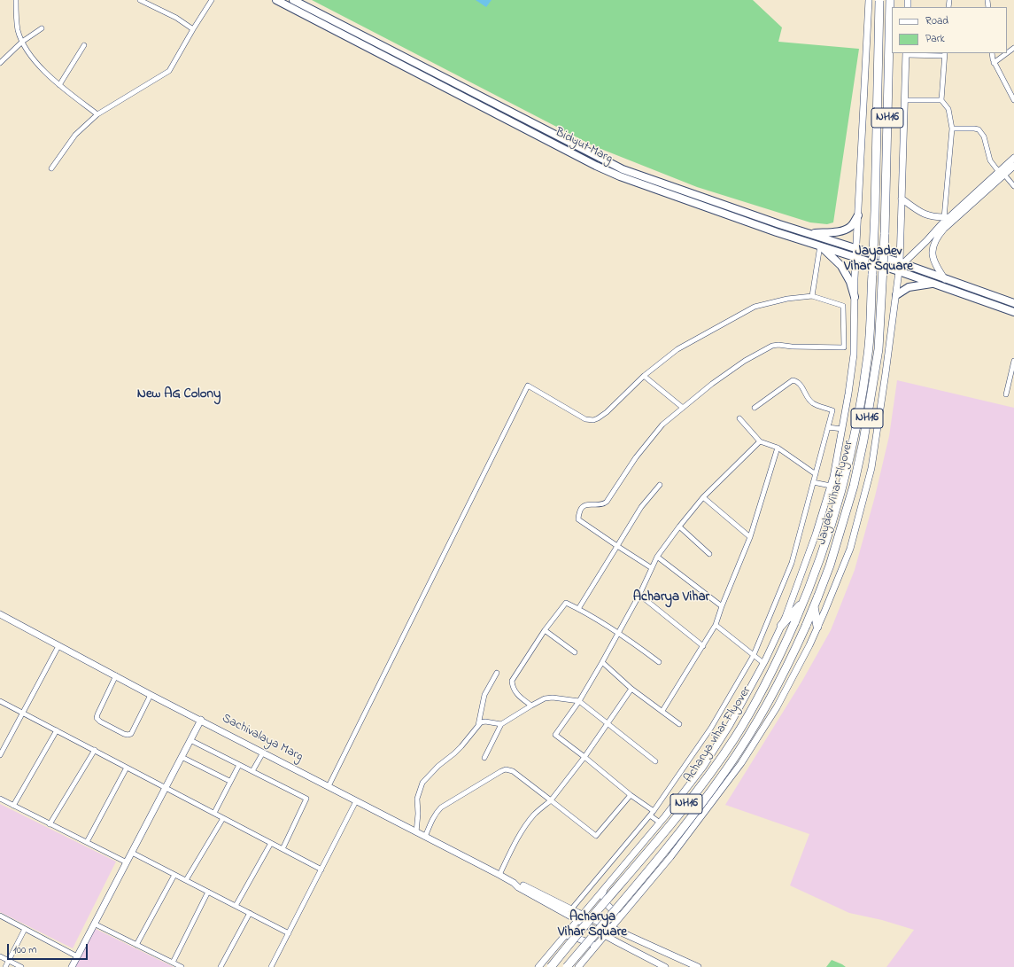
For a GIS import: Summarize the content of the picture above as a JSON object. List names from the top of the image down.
{
  "streets": {
    "highway": ["NH16", "Jaydev Vihar Flyover", "Acharya vihar Flyover"],
    "main road": ["Bidyut Marg"],
    "street": ["Sachivalaya Marg"]
  },
  "crossings": [
    ["Jaydev Vihar Flyover", "Acharya vihar Flyover"]
  ],
  "districts": [
    "Jayadev Vihar Square",
    "New AG Colony",
    "Acharya Vihar",
    "Acharya Vihar Square"
  ],
  "legend": ["Road", "Park"],
  "scale_bar": "100 m"
}
